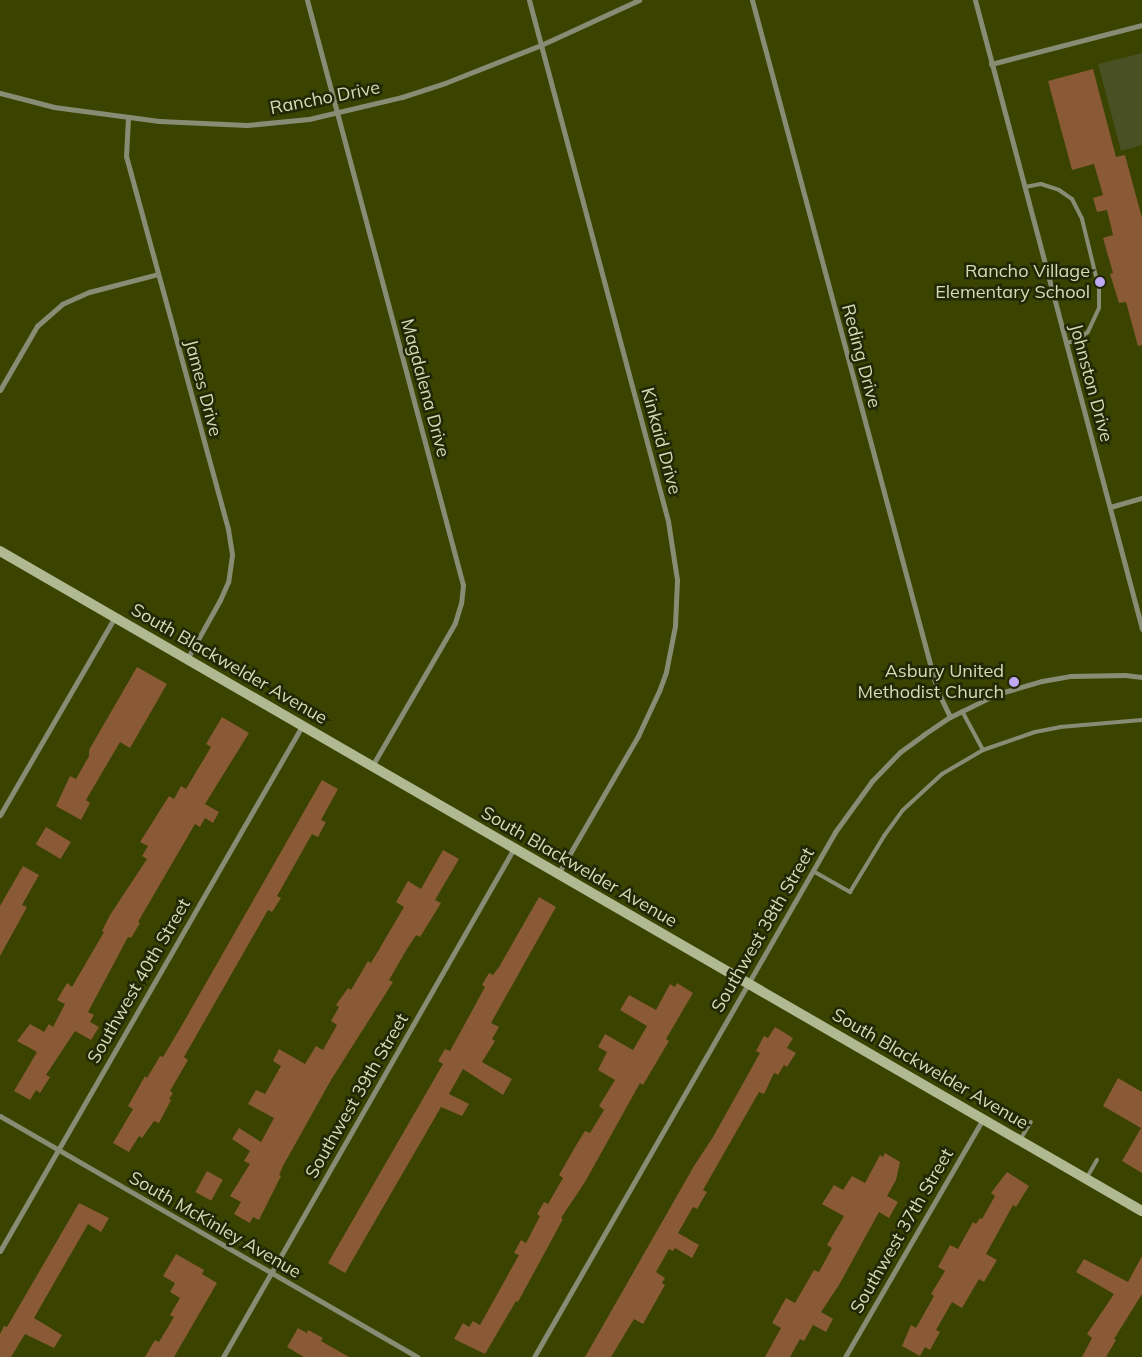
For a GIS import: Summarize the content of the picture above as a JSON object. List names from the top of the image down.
{
  "streets": {
    "street": [
      "Rancho Drive",
      "Reding Drive",
      "Johnston Drive",
      "James Drive",
      "Magdalena Drive",
      "Kinkaid Drive",
      "South Blackwelder Avenue",
      "Southwest 38th Street",
      "Southwest 40th Street",
      "Southwest 39th Street",
      "South McKinley Avenue",
      "Southwest 37th Street"
    ]
  },
  "crossings": [
    ["Rancho Drive", "James Drive"],
    ["Rancho Drive", "Magdalena Drive"],
    ["Rancho Drive", "Kinkaid Drive"],
    ["Reding Drive", "Southwest 38th Street"],
    ["James Drive", "South Blackwelder Avenue"],
    ["Magdalena Drive", "South Blackwelder Avenue"],
    ["Kinkaid Drive", "South Blackwelder Avenue"],
    ["South Blackwelder Avenue", "Southwest 38th Street"],
    ["South Blackwelder Avenue", "Southwest 40th Street"],
    ["South Blackwelder Avenue", "Southwest 39th Street"],
    ["South Blackwelder Avenue", "Southwest 37th Street"],
    ["Southwest 40th Street", "South McKinley Avenue"],
    ["Southwest 39th Street", "South McKinley Avenue"]
  ],
  "places": ["Rancho Village Elementary School", "Asbury United Methodist Church"]
}
